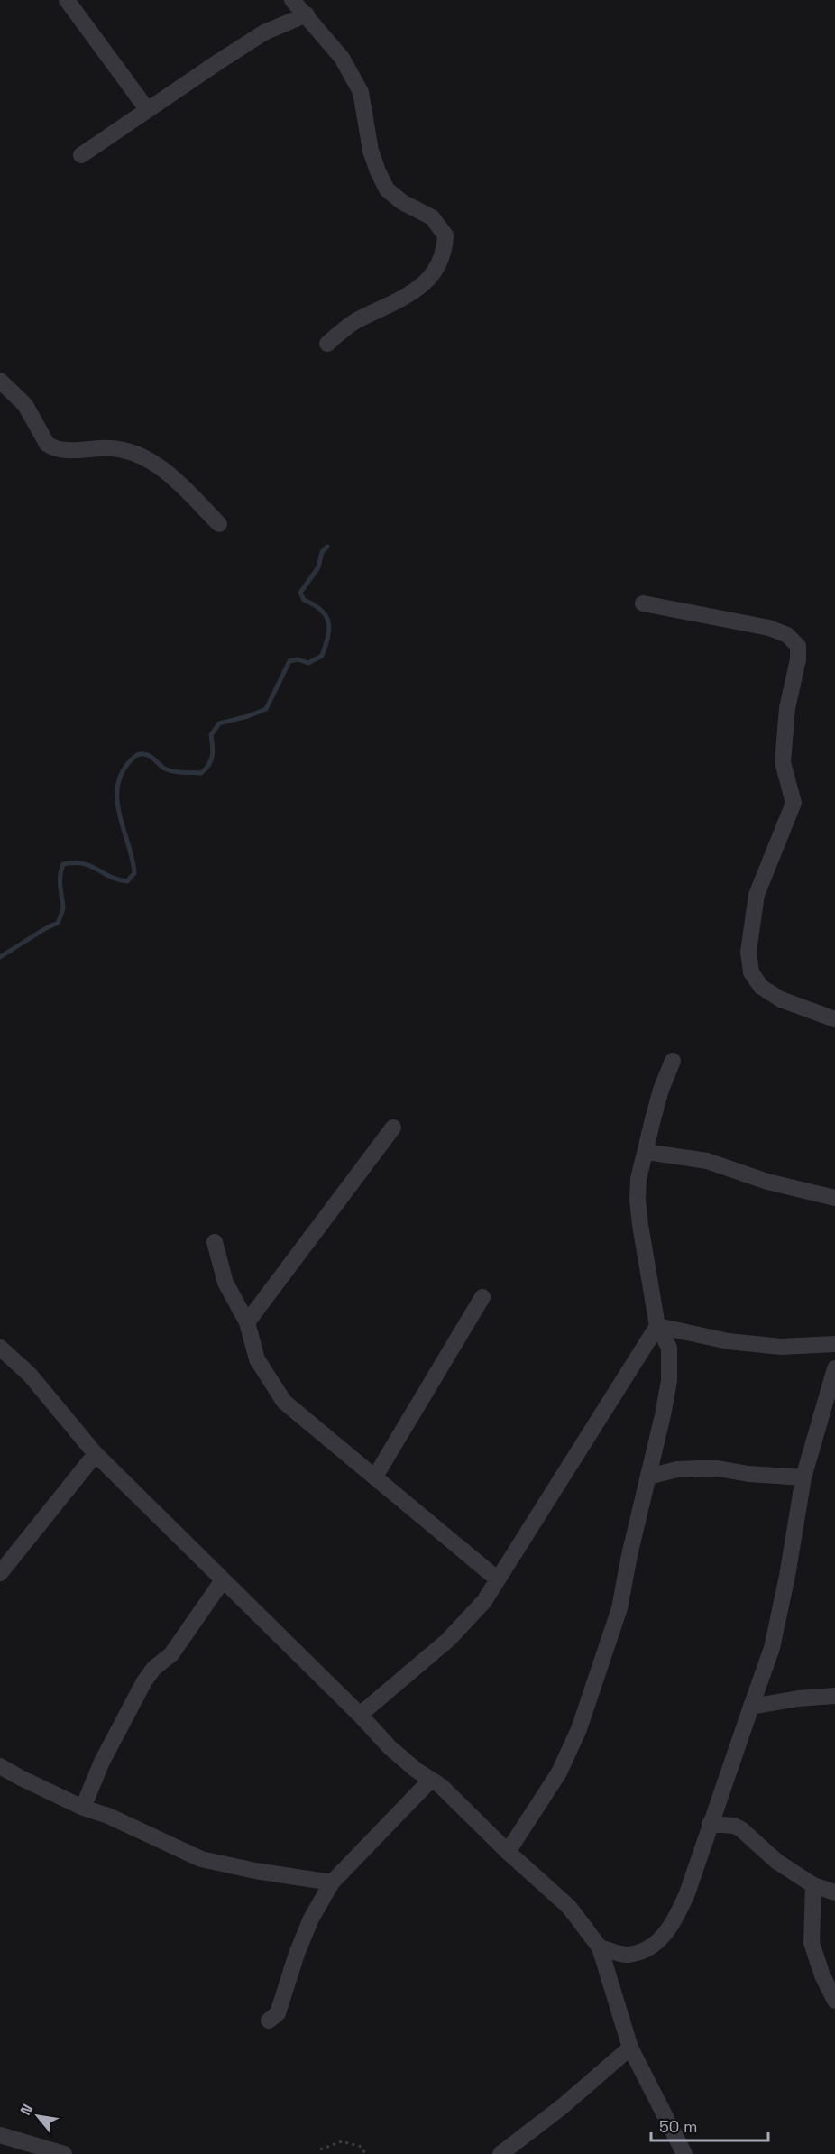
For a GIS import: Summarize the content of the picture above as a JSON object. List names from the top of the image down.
{
  "scale_bar": "50 m",
  "north": "top left"
}
